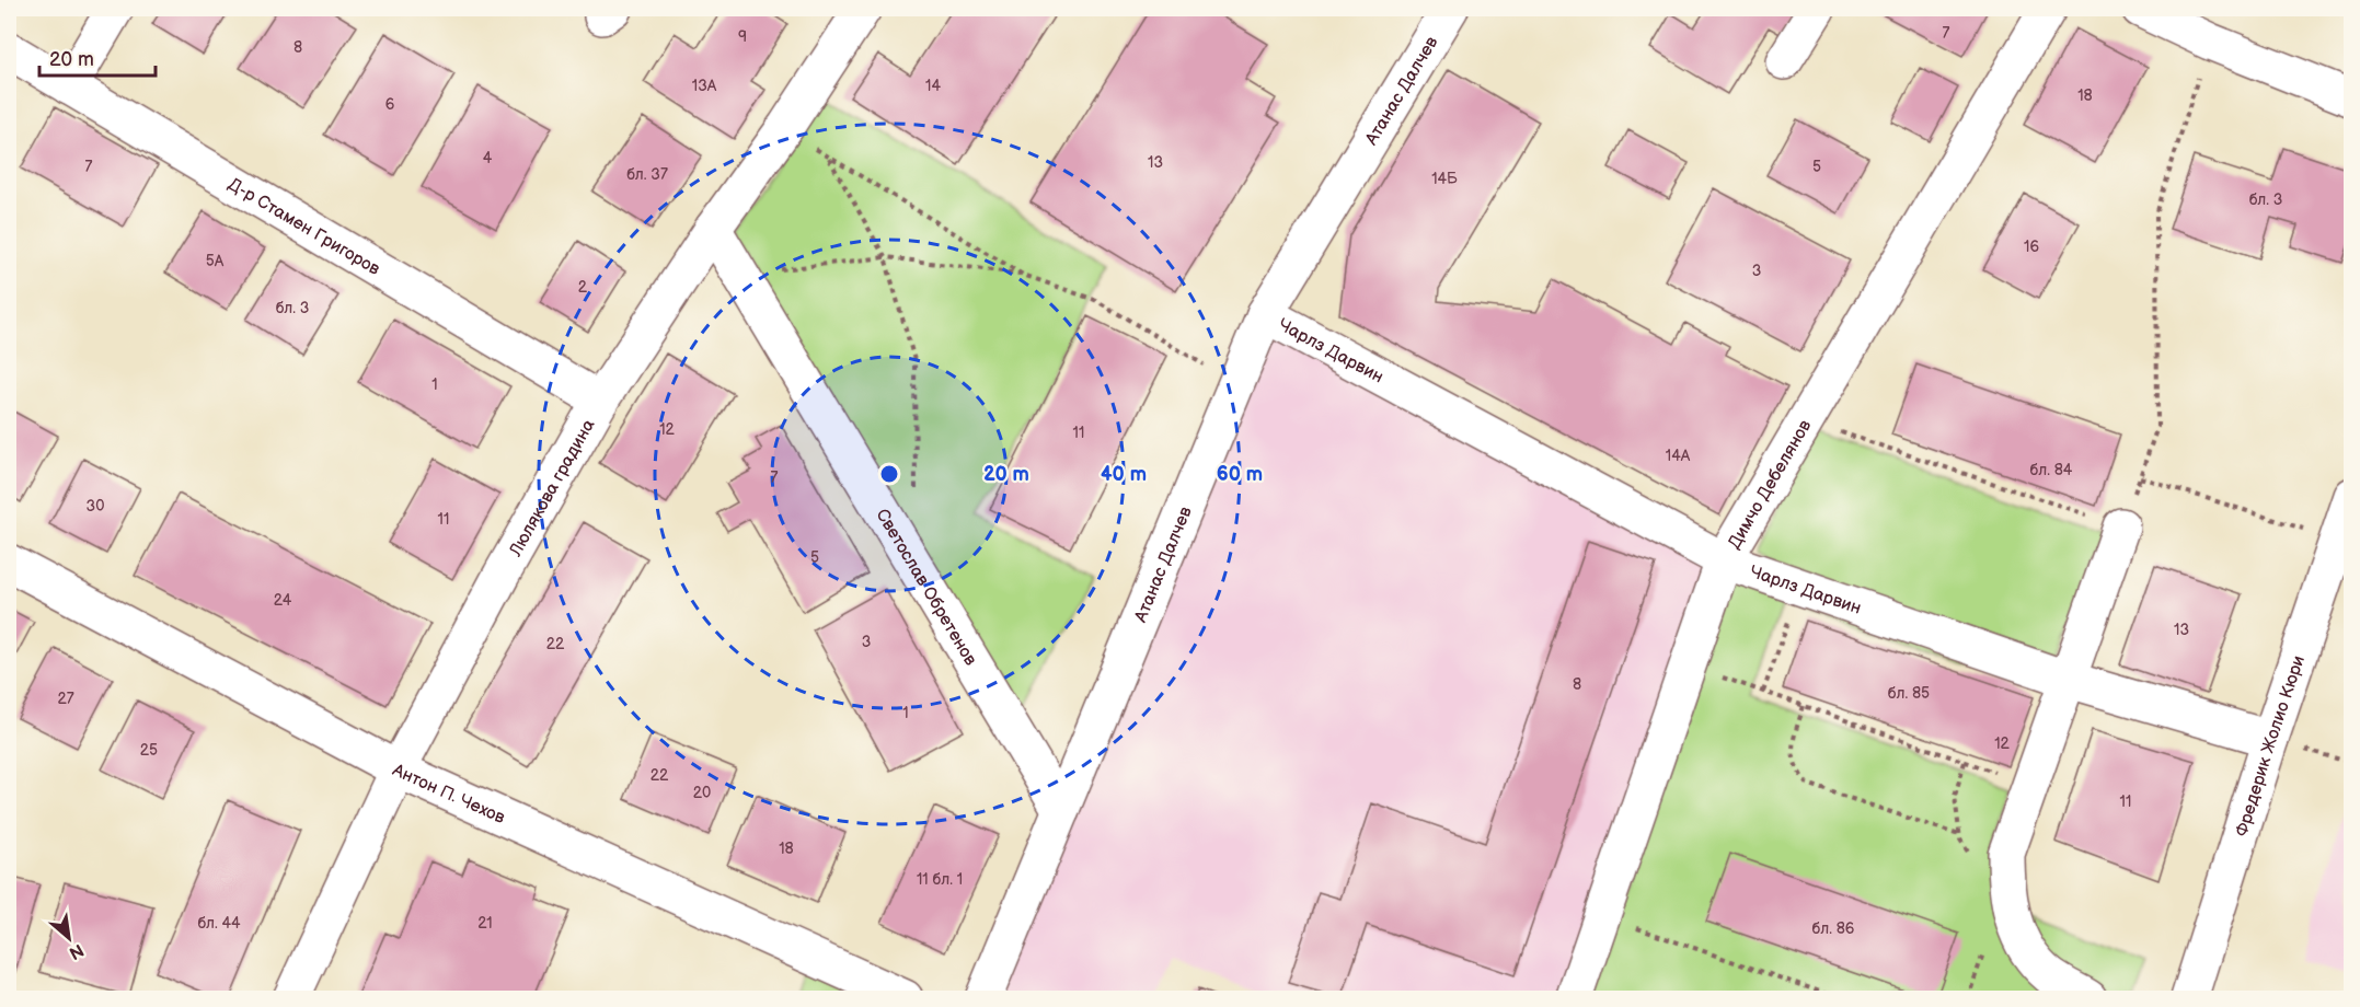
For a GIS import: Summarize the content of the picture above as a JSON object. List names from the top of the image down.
{
  "streets": {
    "street": [
      "Атанас Далчев",
      "Д-р Стамен Григоров",
      "Чарлз Дарвин",
      "Димчо Дебелянов",
      "Люлякова градина",
      "Светослав Обретенов",
      "Фредерик Жолио Кюри",
      "Антон П. Чехов"
    ]
  },
  "crossings": [
    ["Атанас Далчев", "Чарлз Дарвин"],
    ["Атанас Далчев", "Светослав Обретенов"],
    ["Д-р Стамен Григоров", "Люлякова градина"],
    ["Чарлз Дарвин", "Димчо Дебелянов"],
    ["Чарлз Дарвин", "Фредерик Жолио Кюри"],
    ["Люлякова градина", "Светослав Обретенов"],
    ["Люлякова градина", "Антон П. Чехов"]
  ],
  "house_numbers": [
    "7",
    "9",
    "8",
    "13А",
    "14",
    "18",
    "6",
    "4",
    "13",
    "7",
    "5",
    "бл. 37",
    "14Б",
    "бл. 3",
    "16",
    "5A",
    "3",
    "2",
    "бл. 3",
    "1",
    "12",
    "11",
    "14А",
    "бл. 84",
    "7",
    "30",
    "11",
    "5",
    "24",
    "13",
    "3",
    "22",
    "8",
    "бл. 85",
    "27",
    "1",
    "12",
    "25",
    "22",
    "20",
    "11",
    "18",
    "11 бл. 1",
    "бл. 44",
    "21",
    "бл. 86"
  ],
  "scale_bar": "20 m",
  "north": "bottom right",
  "rings": ["20 m", "40 m", "60 m"]
}
